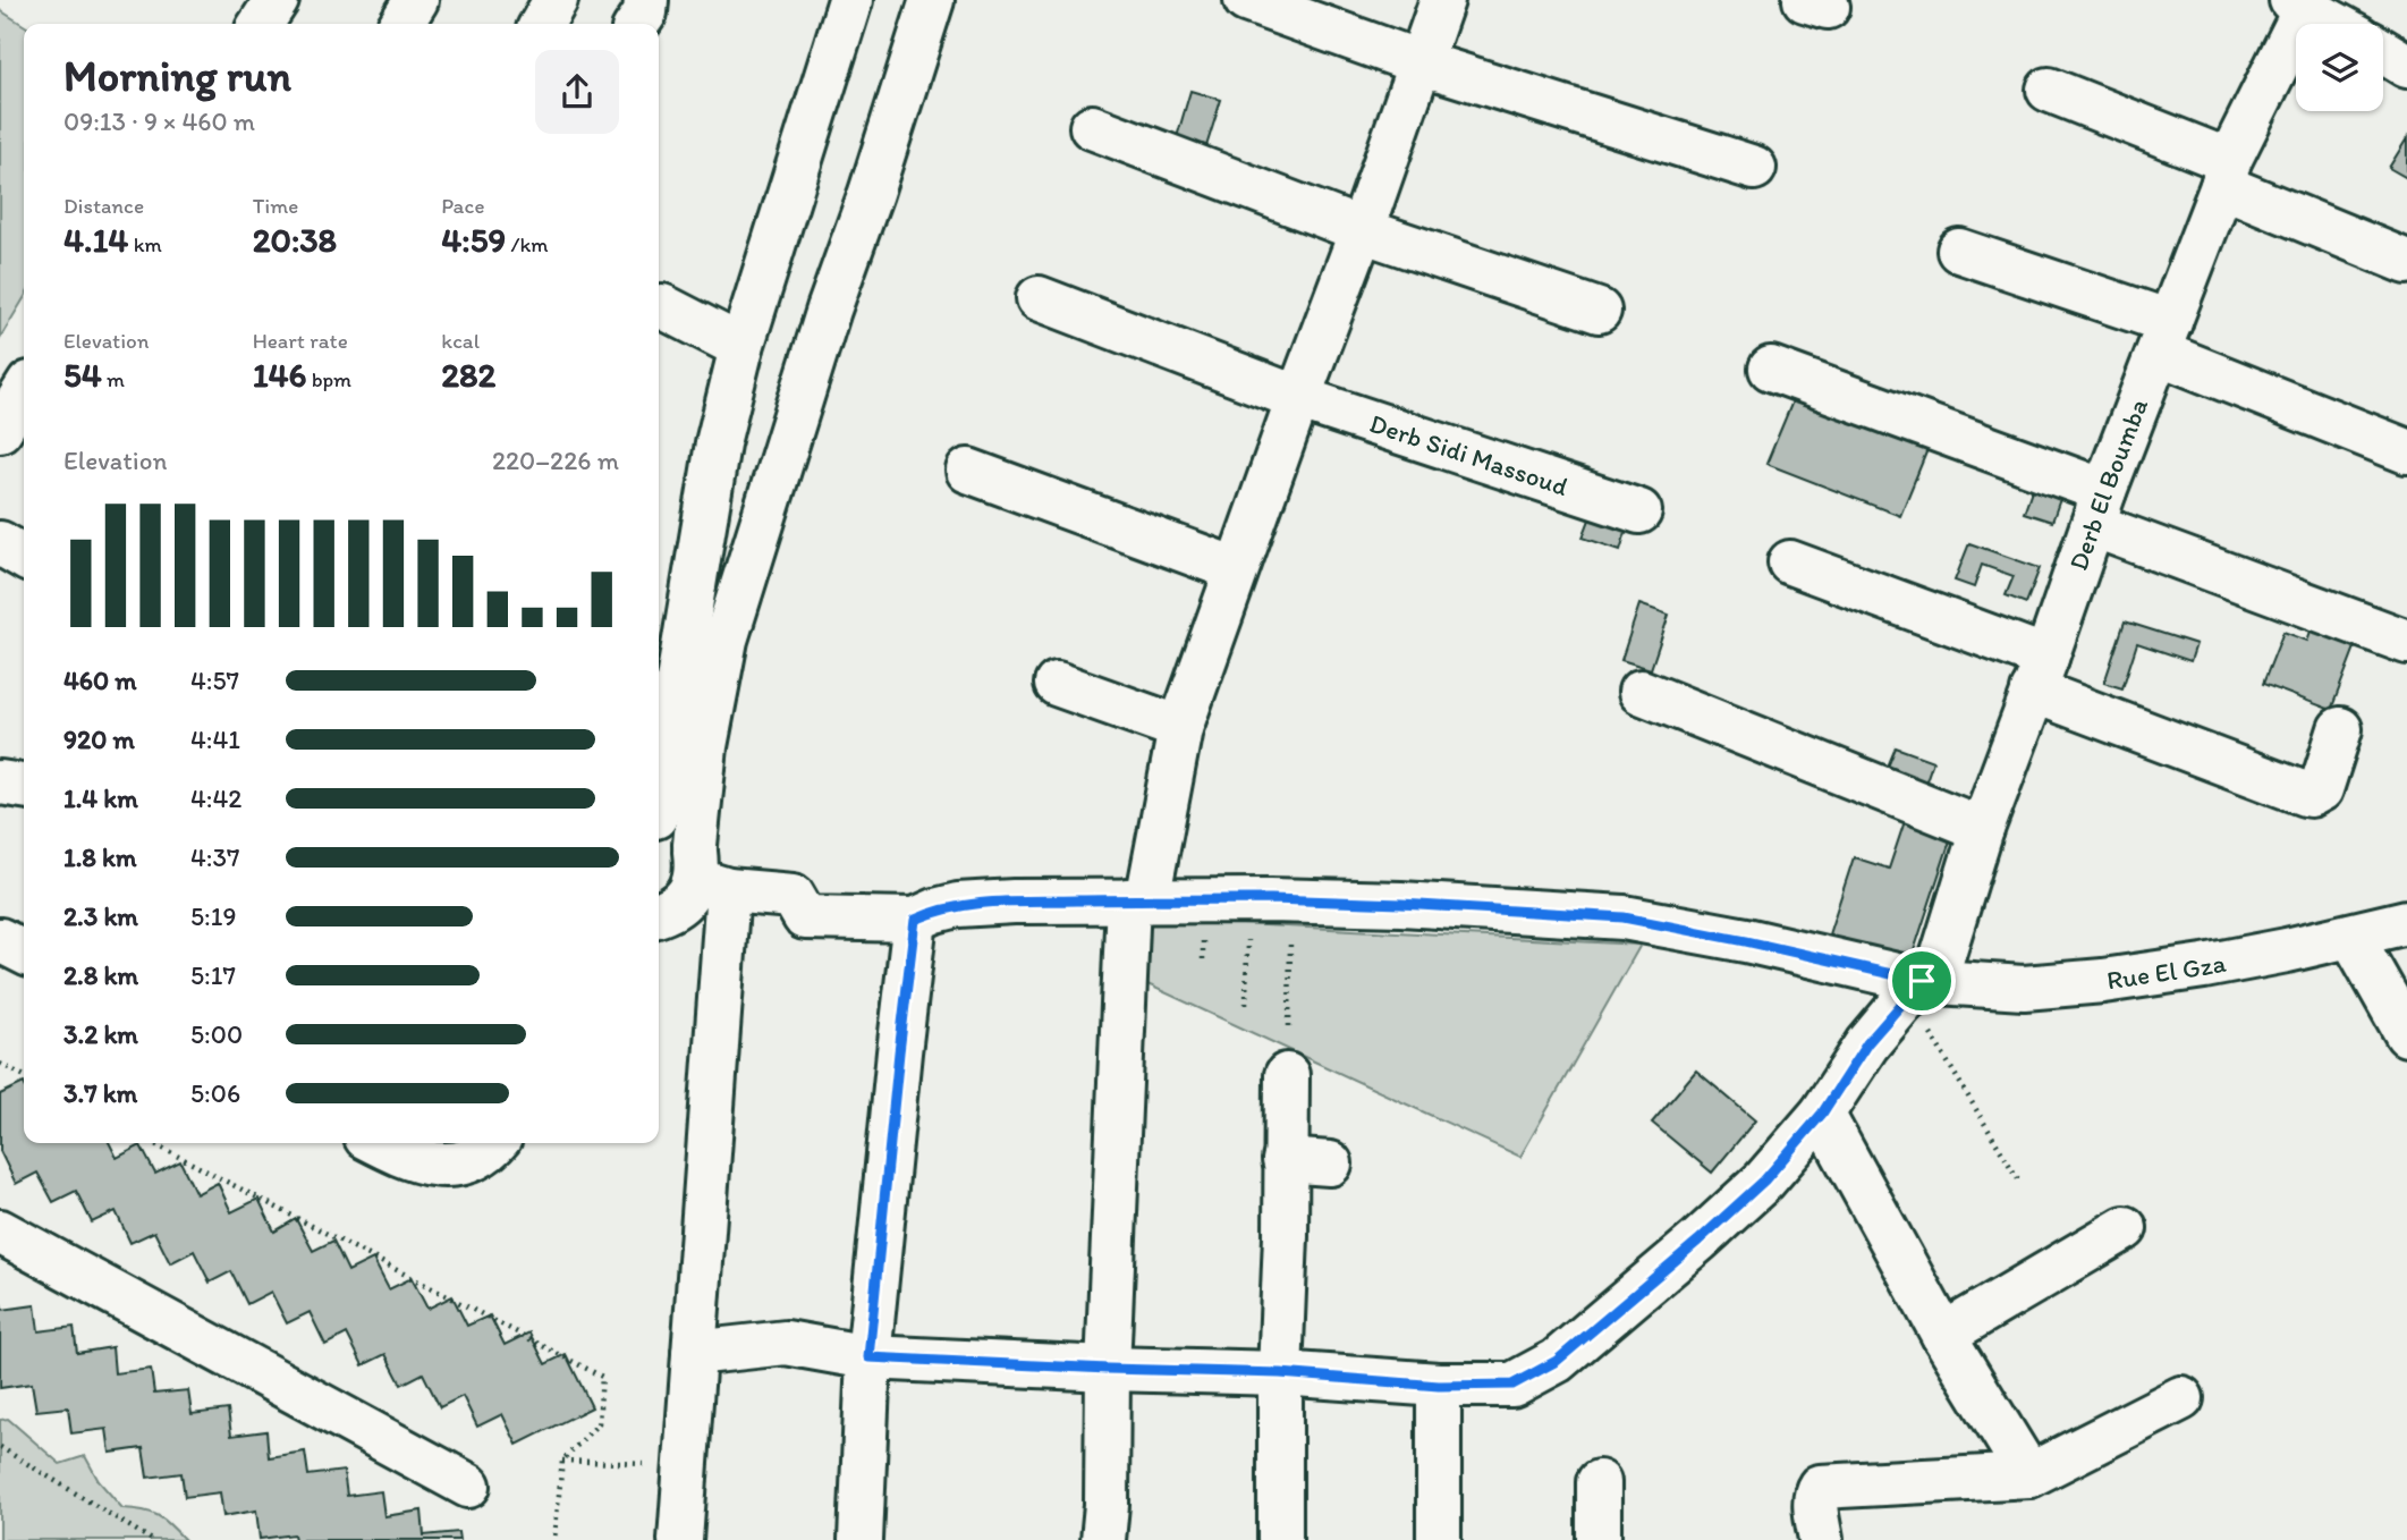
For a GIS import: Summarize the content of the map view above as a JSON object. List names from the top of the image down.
{
  "streets": {
    "street": ["Derb Sidi Massoud", "Derb El Boumba", "Rue El Gza"]
  },
  "crossings": [
    ["Derb El Boumba", "Rue El Gza"]
  ],
  "page": {
    "heading": ["Morning run", "09:13 · 9 × 460 m"],
    "stats": [
      ["Distance", "4.14 km"],
      ["Time", "20:38"],
      ["Pace", "4:59 /km"],
      ["Elevation", "54 m"],
      ["Heart rate", "146 bpm"],
      ["kcal", "282"]
    ],
    "chart": ["Elevation", "220–226 m"],
    "list": [
      {
        "name": "460 m",
        "note": "4:57"
      },
      {
        "name": "920 m",
        "note": "4:41"
      },
      {
        "name": "1.4 km",
        "note": "4:42"
      },
      {
        "name": "1.8 km",
        "note": "4:37"
      },
      {
        "name": "2.3 km",
        "note": "5:19"
      },
      {
        "name": "2.8 km",
        "note": "5:17"
      },
      {
        "name": "3.2 km",
        "note": "5:00"
      },
      {
        "name": "3.7 km",
        "note": "5:06"
      }
    ]
  }
}
